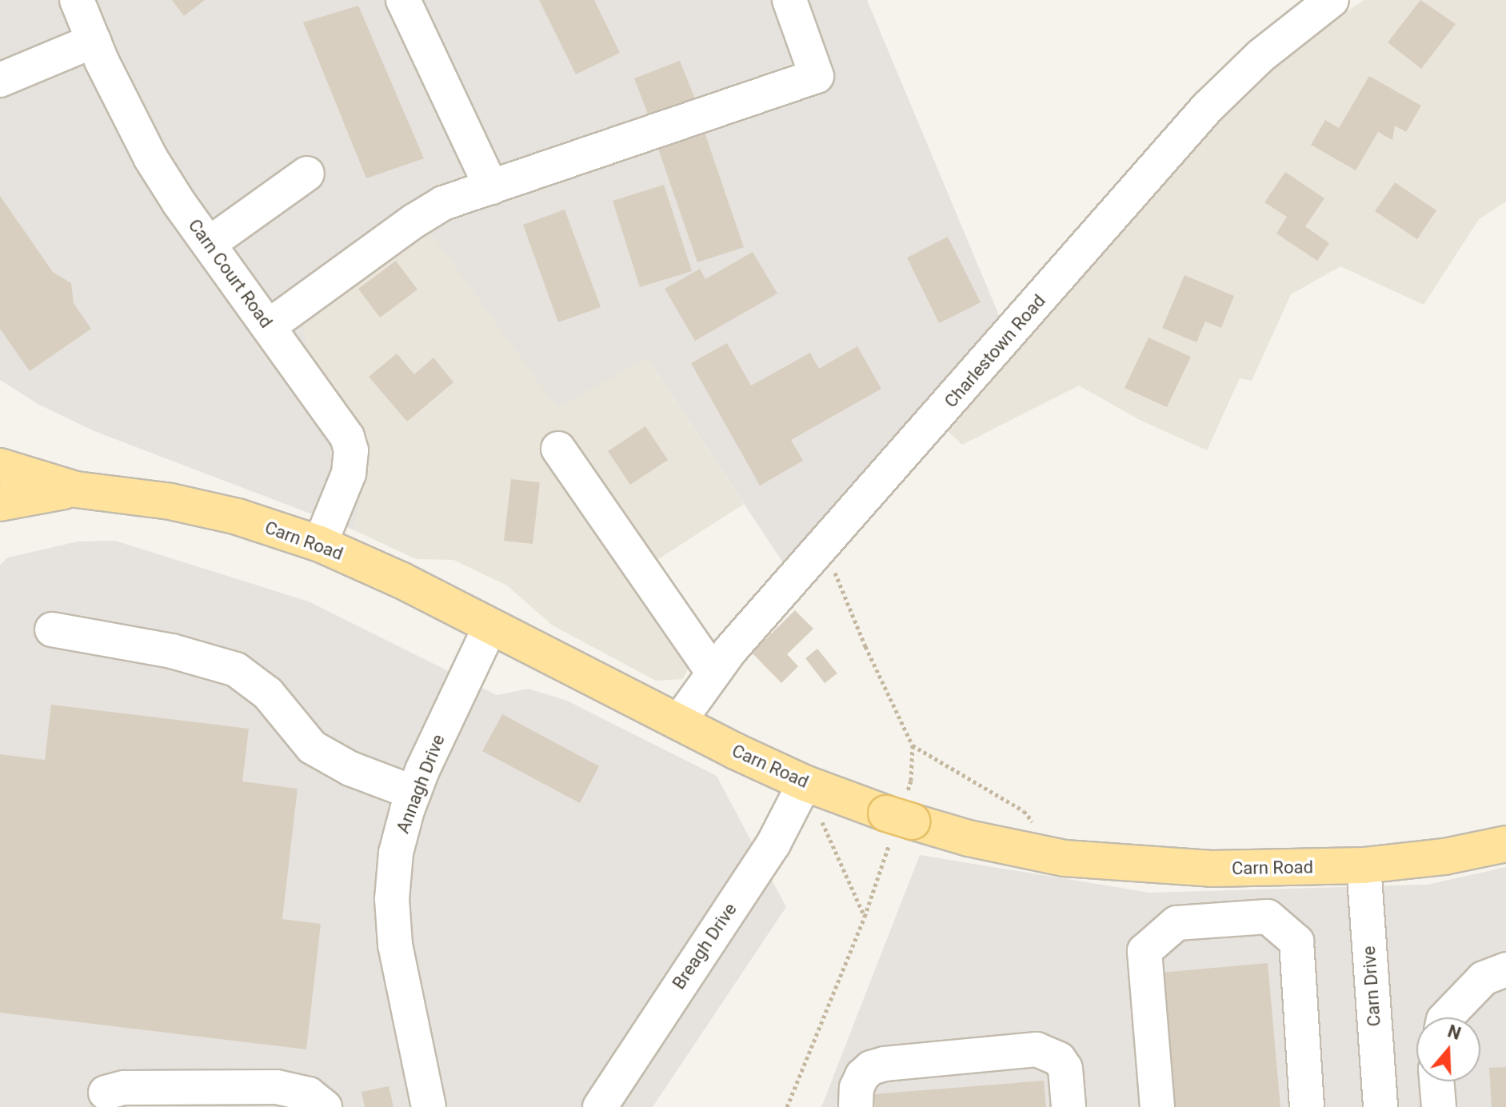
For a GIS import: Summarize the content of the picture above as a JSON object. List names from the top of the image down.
{
  "streets": {
    "main road": ["Carn Road"],
    "street": [
      "Carn Court Road",
      "Charlestown Road",
      "Annagh Drive",
      "Breagh Drive",
      "Carn Drive"
    ]
  },
  "crossings": [
    ["Carn Court Road", "Carn Road"],
    ["Charlestown Road", "Carn Road"],
    ["Carn Road", "Annagh Drive"],
    ["Carn Road", "Breagh Drive"],
    ["Carn Road", "Carn Drive"]
  ],
  "north": "top"
}
